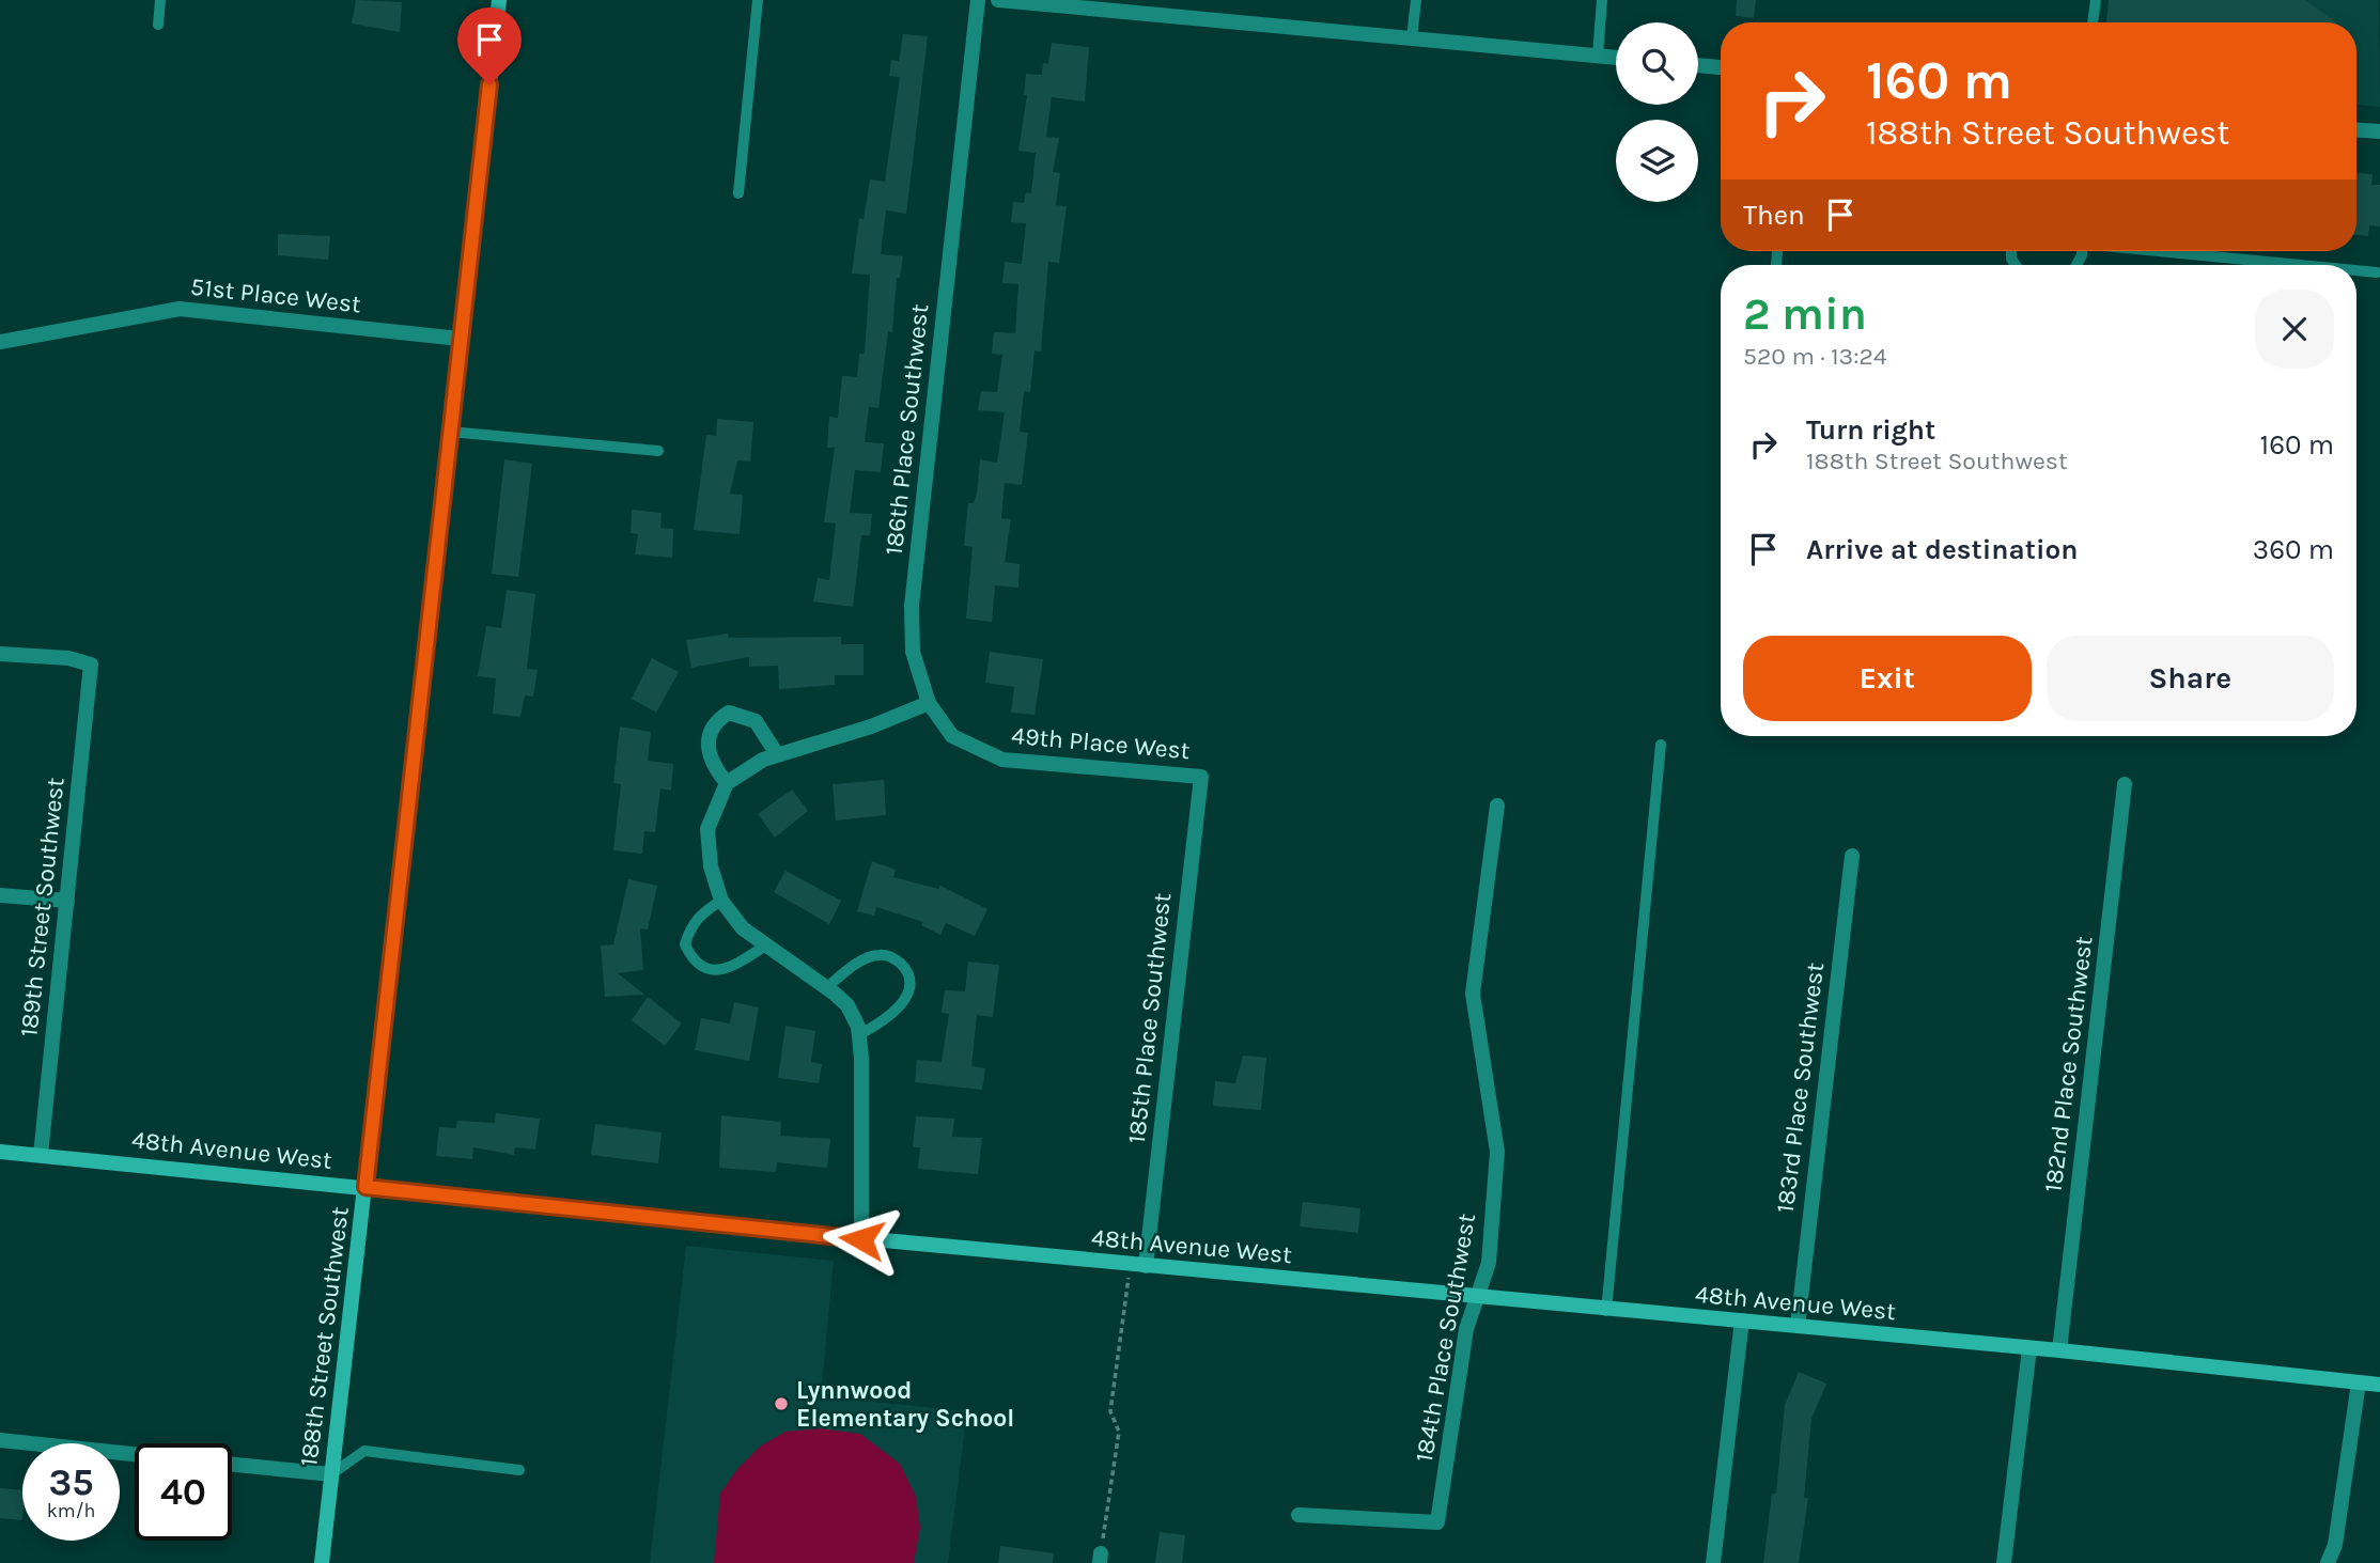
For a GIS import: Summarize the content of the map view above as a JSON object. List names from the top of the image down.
{
  "streets": {
    "street": [
      "51st Place West",
      "186th Place Southwest",
      "49th Place West",
      "189th Street Southwest",
      "185th Place Southwest",
      "182nd Place Southwest",
      "183rd Place Southwest",
      "48th Avenue West",
      "188th Street Southwest",
      "184th Place Southwest"
    ]
  },
  "crossings": [
    ["51st Place West", "188th Street Southwest"],
    ["186th Place Southwest", "49th Place West"],
    ["49th Place West", "185th Place Southwest"],
    ["189th Street Southwest", "48th Avenue West"],
    ["185th Place Southwest", "48th Avenue West"],
    ["182nd Place Southwest", "48th Avenue West"],
    ["183rd Place Southwest", "48th Avenue West"],
    ["48th Avenue West", "188th Street Southwest"],
    ["48th Avenue West", "184th Place Southwest"]
  ],
  "places": ["Lynnwood Elementary School"],
  "page": {
    "turn": ["160 m", "188th Street Southwest"],
    "then": "Then",
    "heading": ["2 min", "520 m · 13:24"],
    "list": [
      {
        "name": "Turn right",
        "note": "188th Street Southwest",
        "value": "160 m"
      },
      {
        "name": "Arrive at destination",
        "value": "360 m"
      }
    ],
    "buttons": ["Exit", "Share"],
    "speed": "35 km/h",
    "limit": "40"
  }
}
